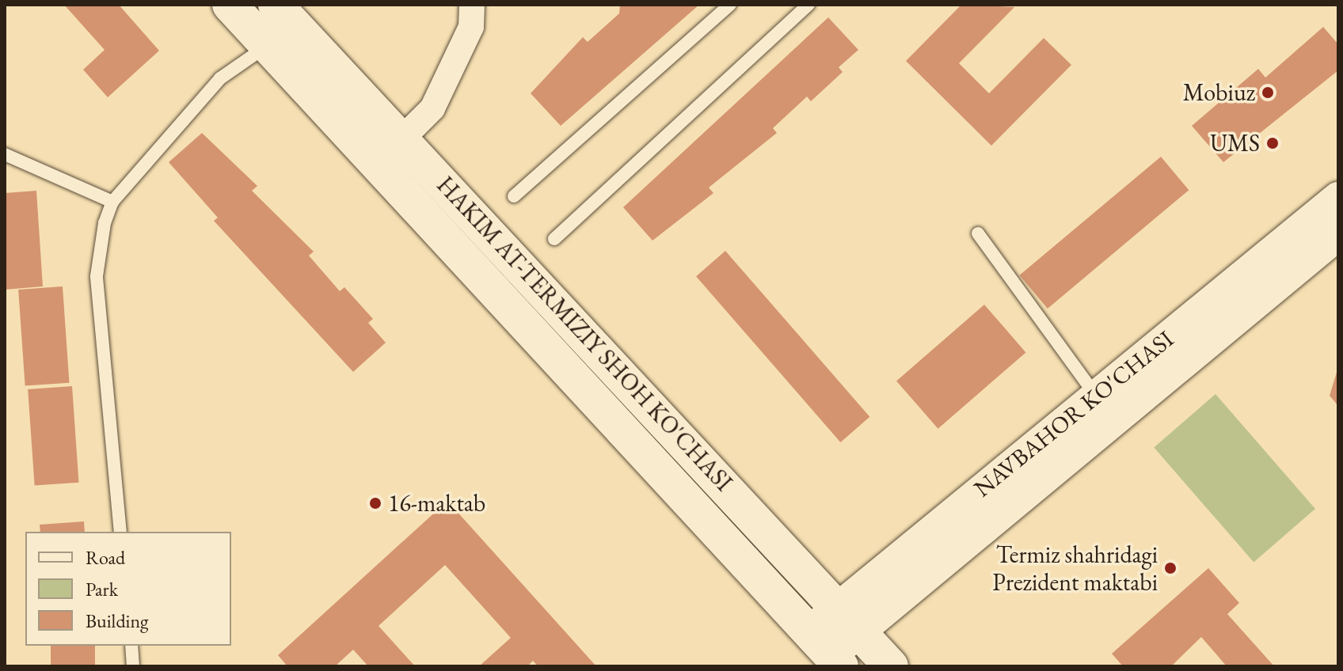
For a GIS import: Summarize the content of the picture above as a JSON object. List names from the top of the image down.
{
  "streets": {
    "main road": ["HAKIM AT-TERMIZIY SHOH KO'CHASI"],
    "street": ["NAVBAHOR KO'CHASI"]
  },
  "crossings": [
    ["HAKIM AT-TERMIZIY SHOH KO'CHASI", "NAVBAHOR KO'CHASI"]
  ],
  "places": [
    "Mobiuz",
    "UMS",
    "16-maktab",
    "Termiz shahridagi Prezident maktabi"
  ],
  "legend": ["Road", "Park", "Building"]
}
